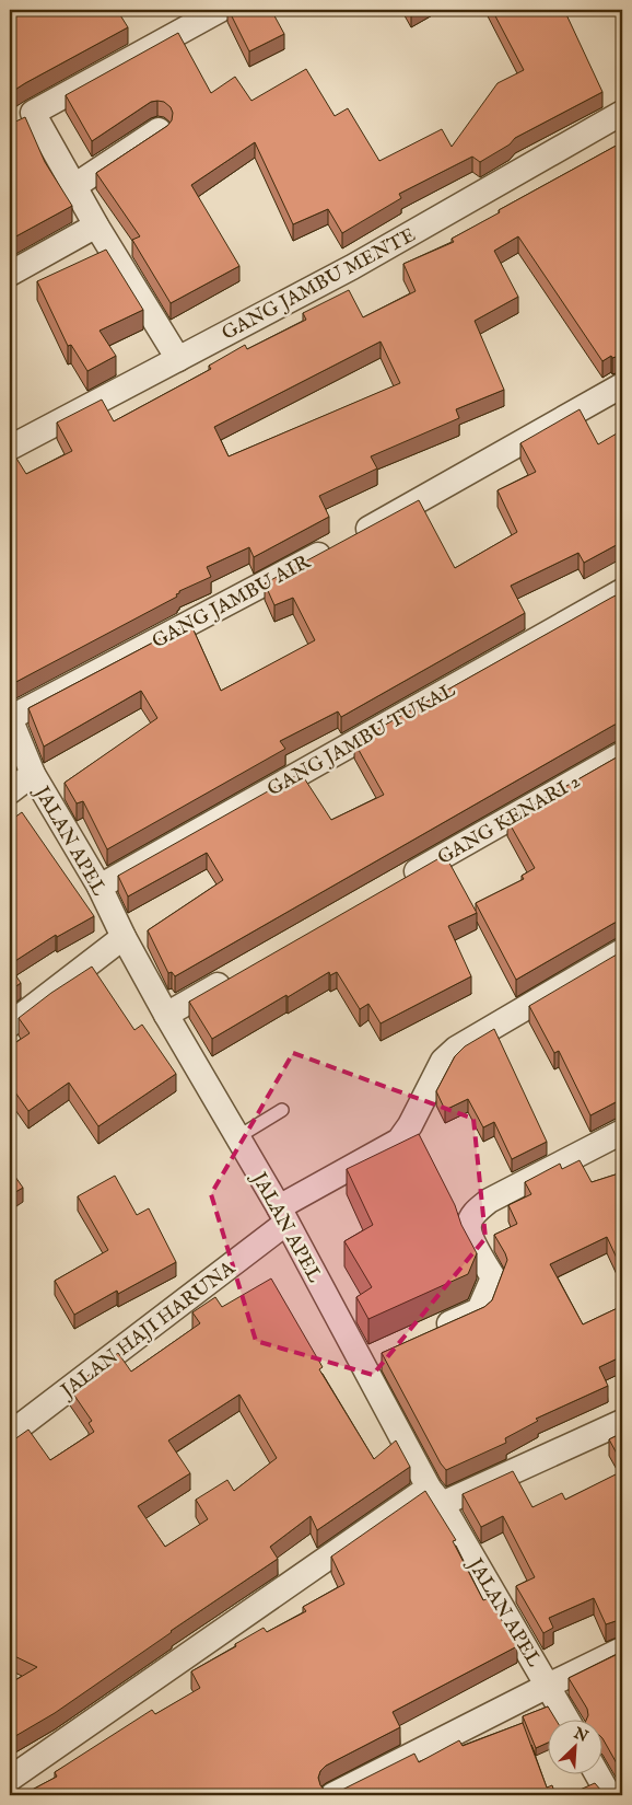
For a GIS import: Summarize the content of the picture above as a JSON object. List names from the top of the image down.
{
  "streets": {
    "street": [
      "GANG JAMBU MENTE",
      "GANG JAMBU AIR",
      "GANG JAMBU TUKAL",
      "GANG KENARI 2",
      "JALAN APEL",
      "JALAN HAJI HARUNA"
    ]
  },
  "crossings": [
    ["GANG JAMBU AIR", "JALAN APEL"],
    ["GANG JAMBU TUKAL", "JALAN APEL"],
    ["JALAN APEL", "JALAN HAJI HARUNA"]
  ],
  "north": "top right"
}
